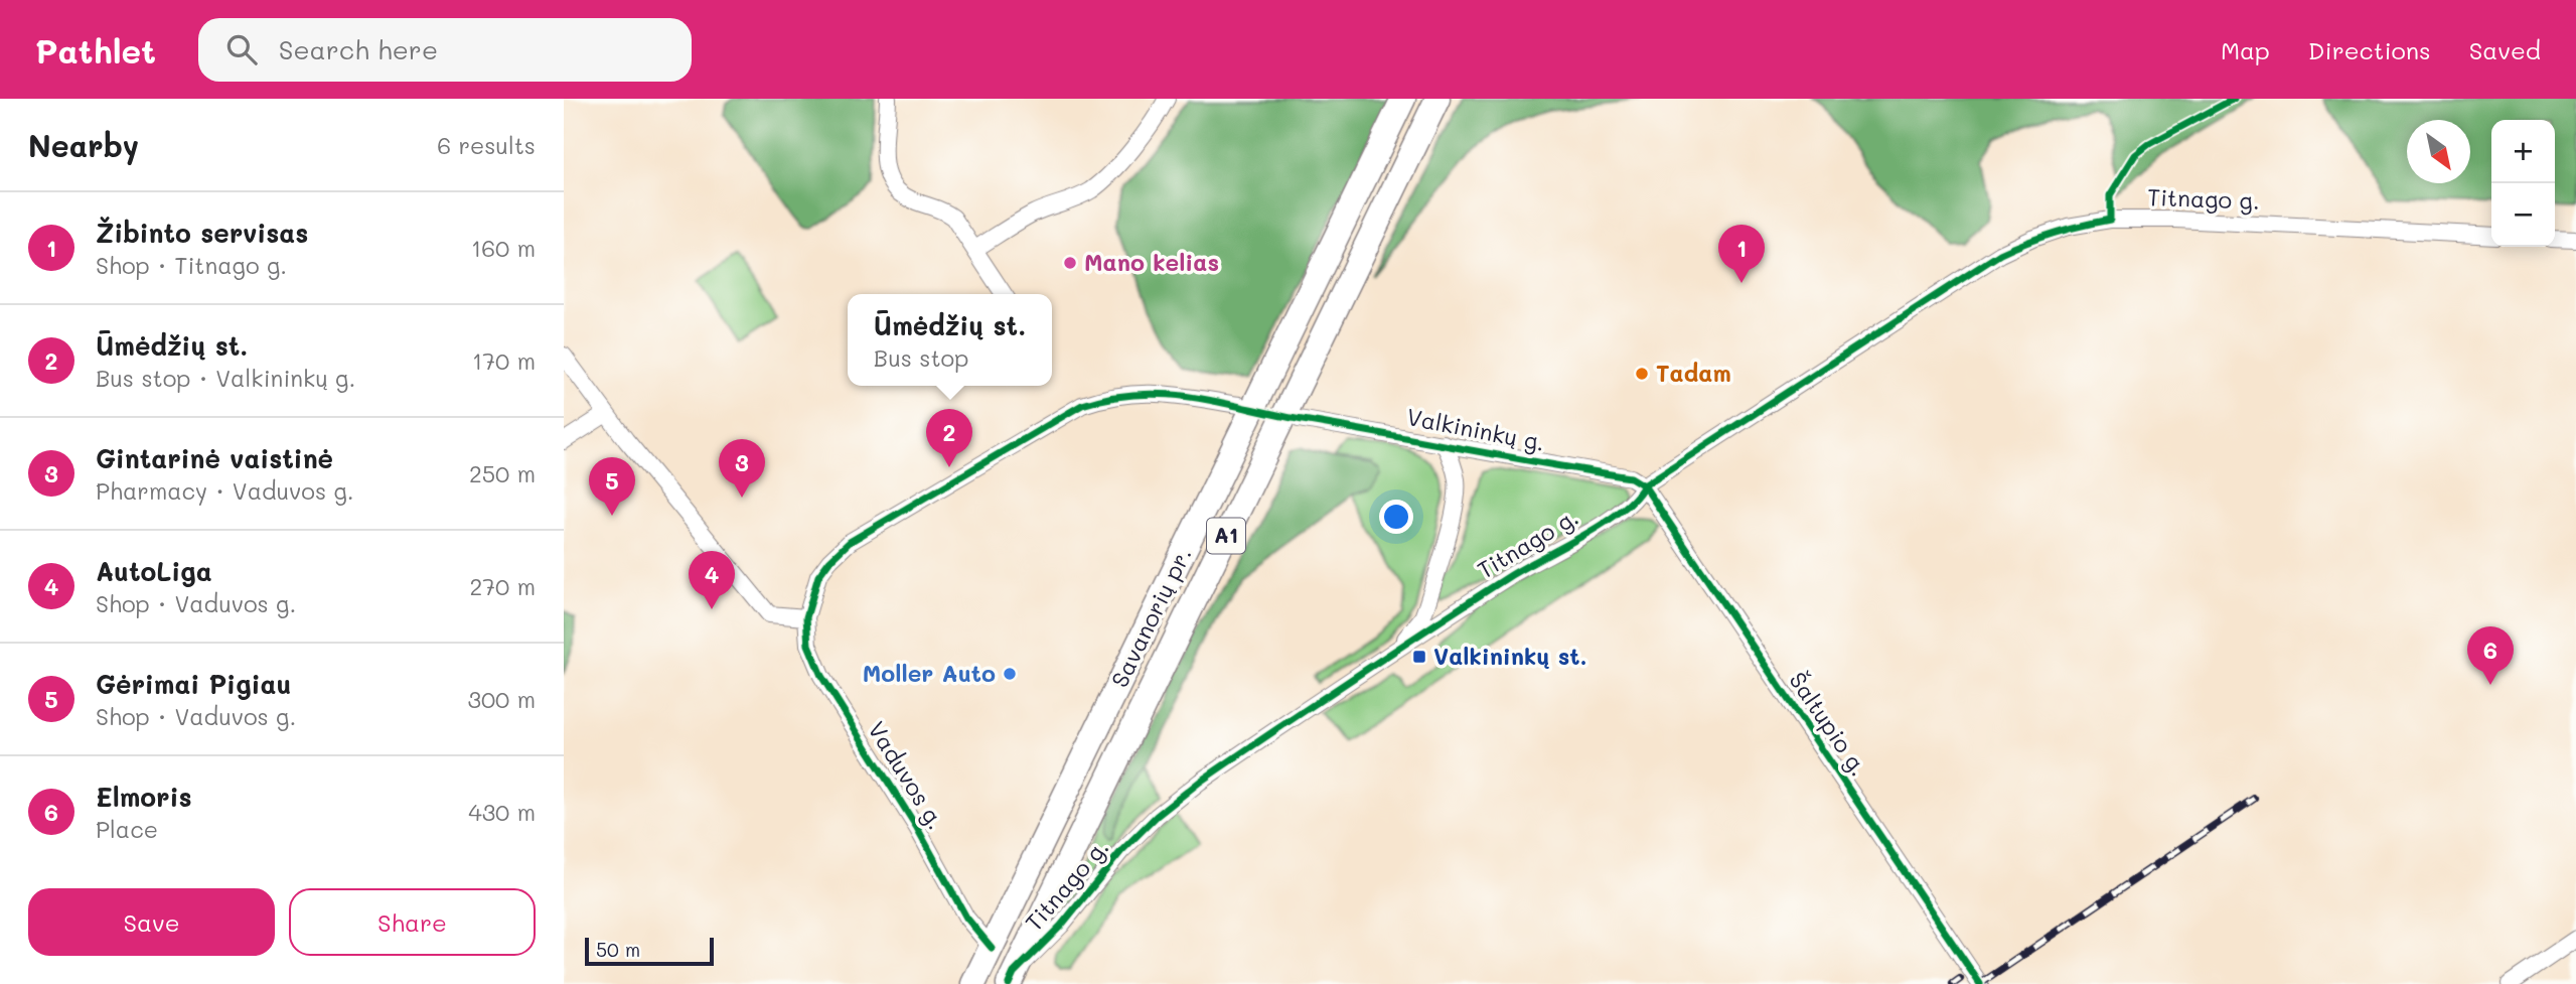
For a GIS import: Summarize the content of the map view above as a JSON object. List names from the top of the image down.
{
  "streets": {
    "highway": ["A1", "Savanorių pr."],
    "street": [
      "Titnago g.",
      "Valkininkų g.",
      "Šaltupio g.",
      "Vaduvos g."
    ]
  },
  "crossings": [
    ["Titnago g.", "Valkininkų g."],
    ["Titnago g.", "Savanorių pr."],
    ["Titnago g.", "Šaltupio g."],
    ["Valkininkų g.", "Šaltupio g."],
    ["Savanorių pr.", "Vaduvos g."]
  ],
  "places": {
    "other": ["Mano kelias", "Tadam", "Moller Auto"],
    "transit": ["Valkininkų st."]
  },
  "scale_bar": "50 m",
  "north": "bottom right",
  "page": {
    "header": "Pathlet",
    "search": "Search here",
    "nav": ["Map", "Directions", "Saved"],
    "heading": ["Nearby", "6 results"],
    "map_buttons": ["+", "−"],
    "list": [
      {
        "mark": "1",
        "name": "Žibinto servisas",
        "note": "Shop · Titnago g.",
        "value": "160 m"
      },
      {
        "mark": "2",
        "name": "Ūmėdžių st.",
        "note": "Bus stop · Valkininkų g.",
        "value": "170 m"
      },
      {
        "mark": "3",
        "name": "Gintarinė vaistinė",
        "note": "Pharmacy · Vaduvos g.",
        "value": "250 m"
      },
      {
        "mark": "4",
        "name": "AutoLiga",
        "note": "Shop · Vaduvos g.",
        "value": "270 m"
      },
      {
        "mark": "5",
        "name": "Gėrimai Pigiau",
        "note": "Shop · Vaduvos g.",
        "value": "300 m"
      },
      {
        "mark": "6",
        "name": "Elmoris",
        "note": "Place",
        "value": "430 m"
      }
    ],
    "pins": [
      "1",
      "2",
      "3",
      "5",
      "4",
      "6"
    ],
    "popup": ["Ūmėdžių st.", "Bus stop"],
    "buttons": ["Save", "Share"],
    "scale": "50 m"
  }
}
